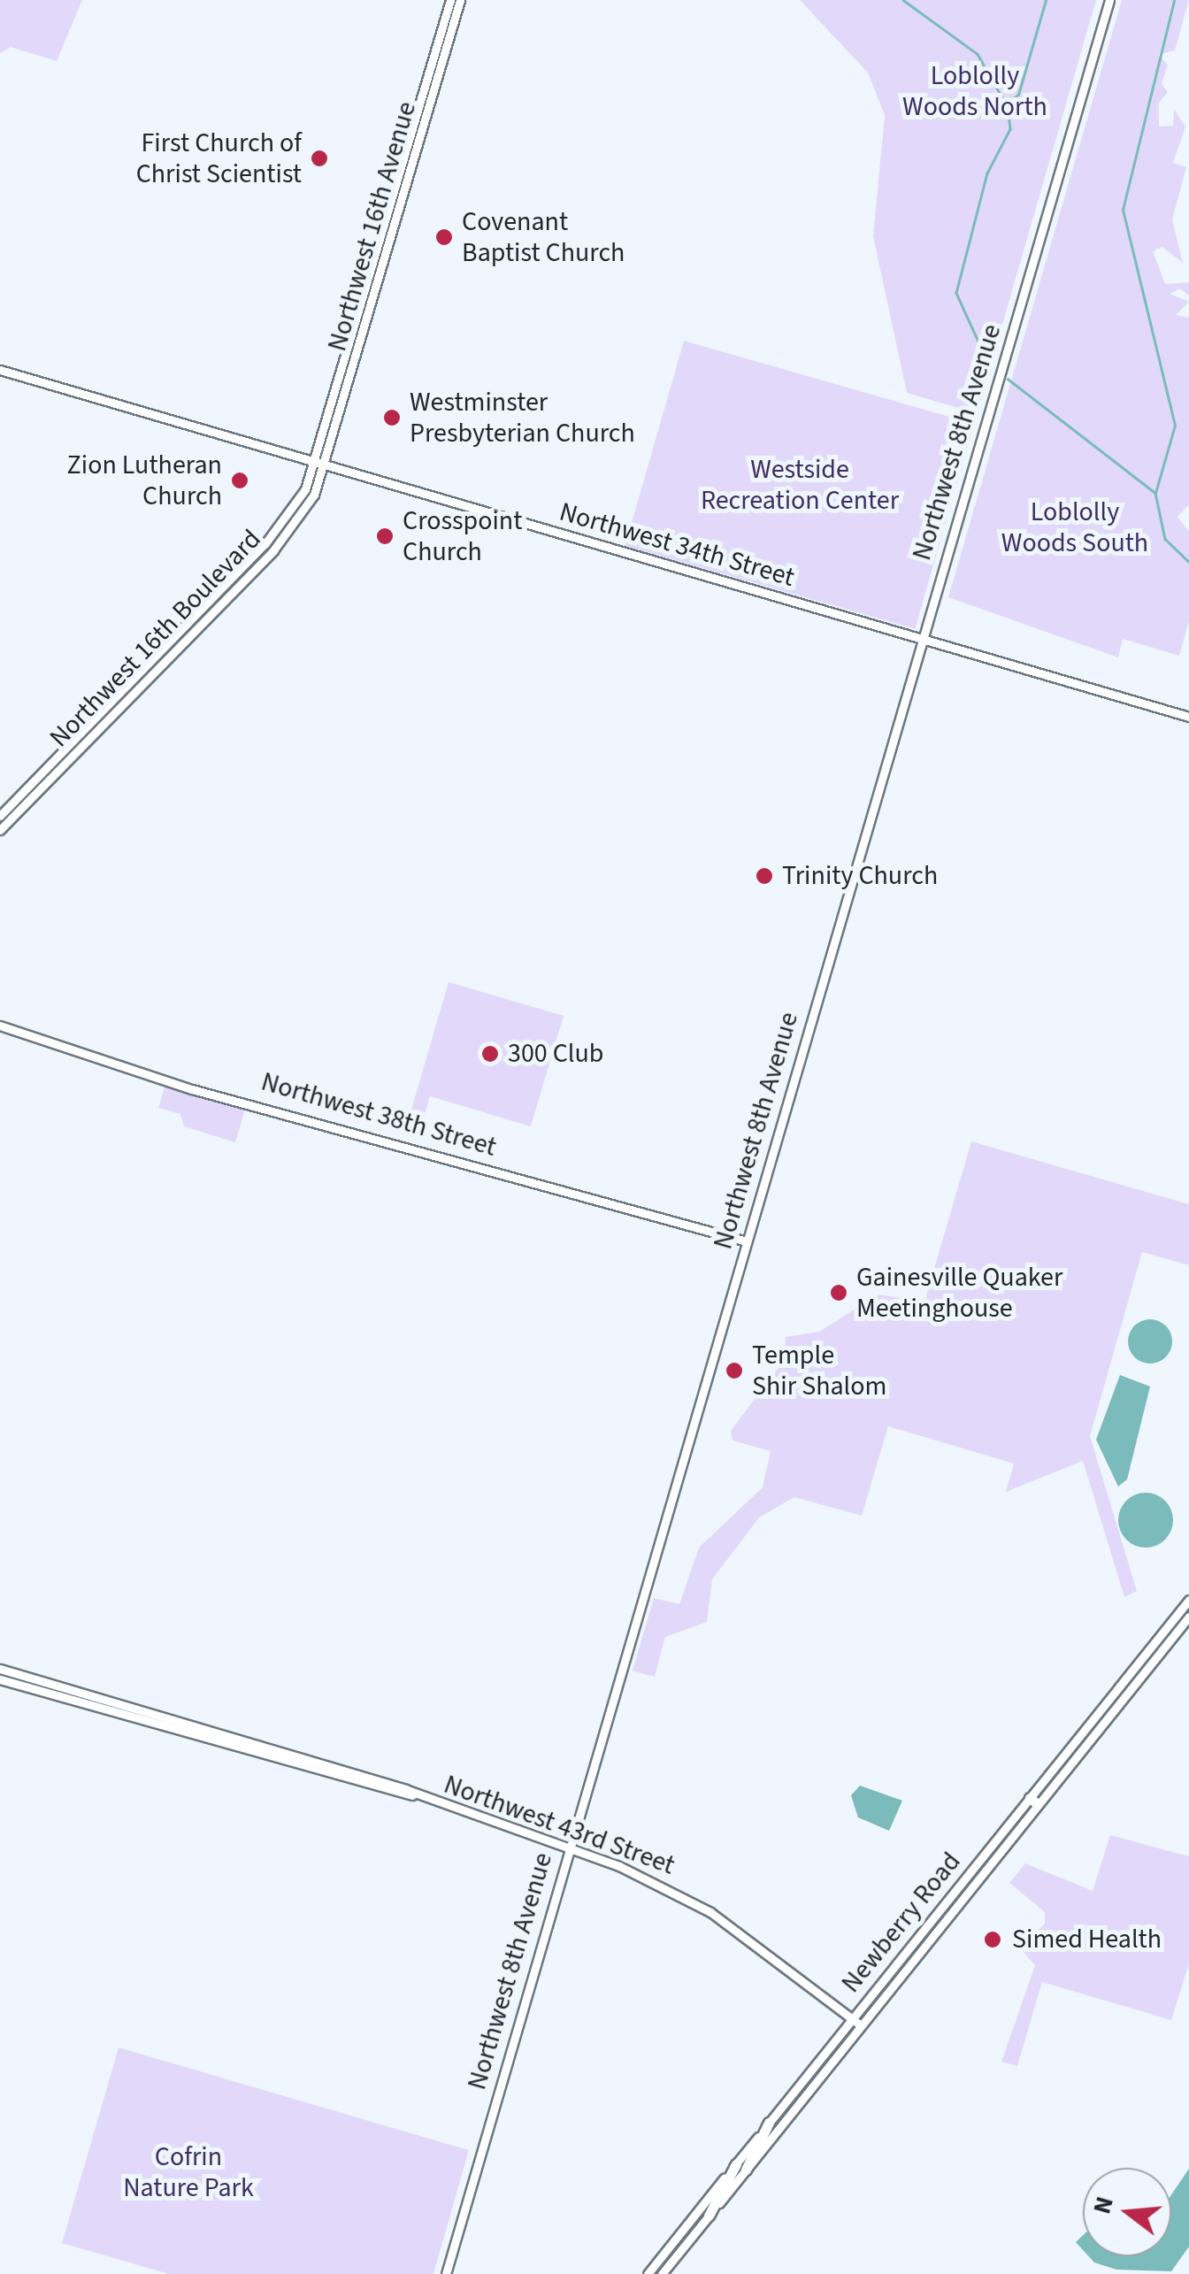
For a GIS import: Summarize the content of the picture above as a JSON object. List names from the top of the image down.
{
  "streets": {
    "main road": [
      "Northwest 16th Avenue",
      "Northwest 8th Avenue",
      "Northwest 34th Street",
      "Northwest 16th Boulevard",
      "Northwest 38th Street",
      "Northwest 43rd Street",
      "Newberry Road"
    ]
  },
  "crossings": [
    ["Northwest 16th Avenue", "Northwest 34th Street"],
    ["Northwest 16th Avenue", "Northwest 16th Boulevard"],
    ["Northwest 8th Avenue", "Northwest 34th Street"],
    ["Northwest 8th Avenue", "Northwest 38th Street"],
    ["Northwest 8th Avenue", "Northwest 43rd Street"],
    ["Northwest 34th Street", "Northwest 16th Boulevard"],
    ["Northwest 43rd Street", "Newberry Road"]
  ],
  "parks": [
    "Loblolly Woods North",
    "Westside Recreation Center",
    "Loblolly Woods South",
    "Cofrin Nature Park"
  ],
  "places": [
    "First Church of Christ Scientist",
    "Covenant Baptist Church",
    "Westminster Presbyterian Church",
    "Zion Lutheran Church",
    "Crosspoint Church",
    "Trinity Church",
    "300 Club",
    "Gainesville Quaker Meetinghouse",
    "Temple Shir Shalom",
    "Simed Health"
  ],
  "north": "left"
}
